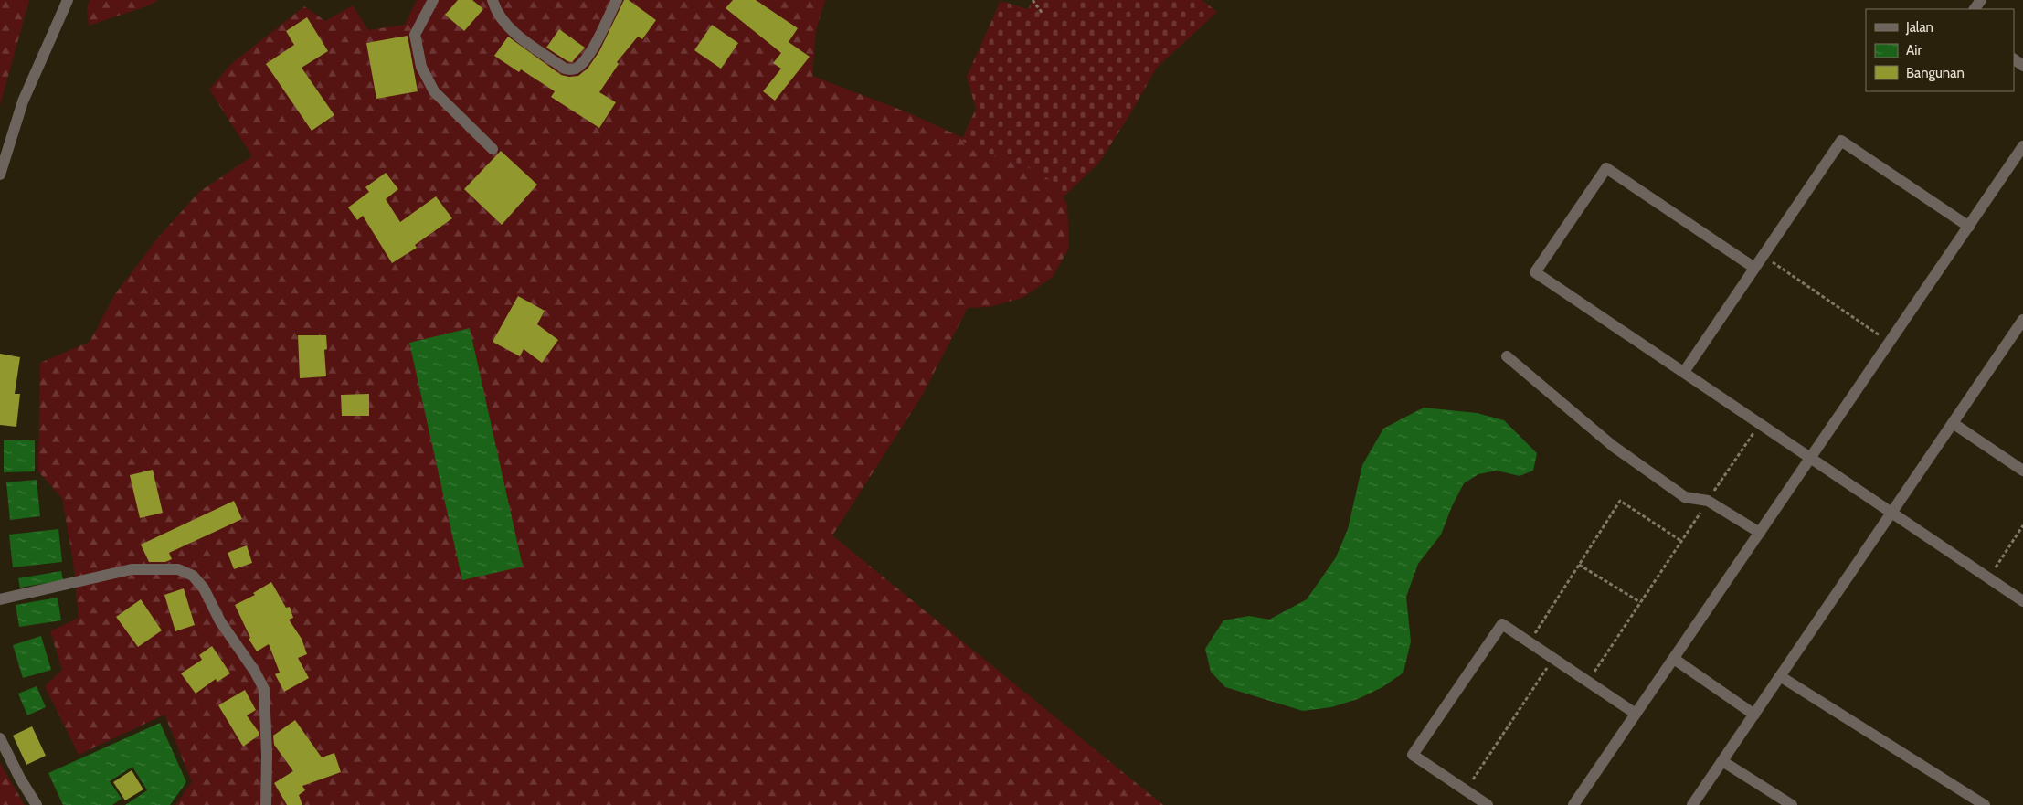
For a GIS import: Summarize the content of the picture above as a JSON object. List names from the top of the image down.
{
  "legend": ["Jalan", "Air", "Bangunan"]
}
